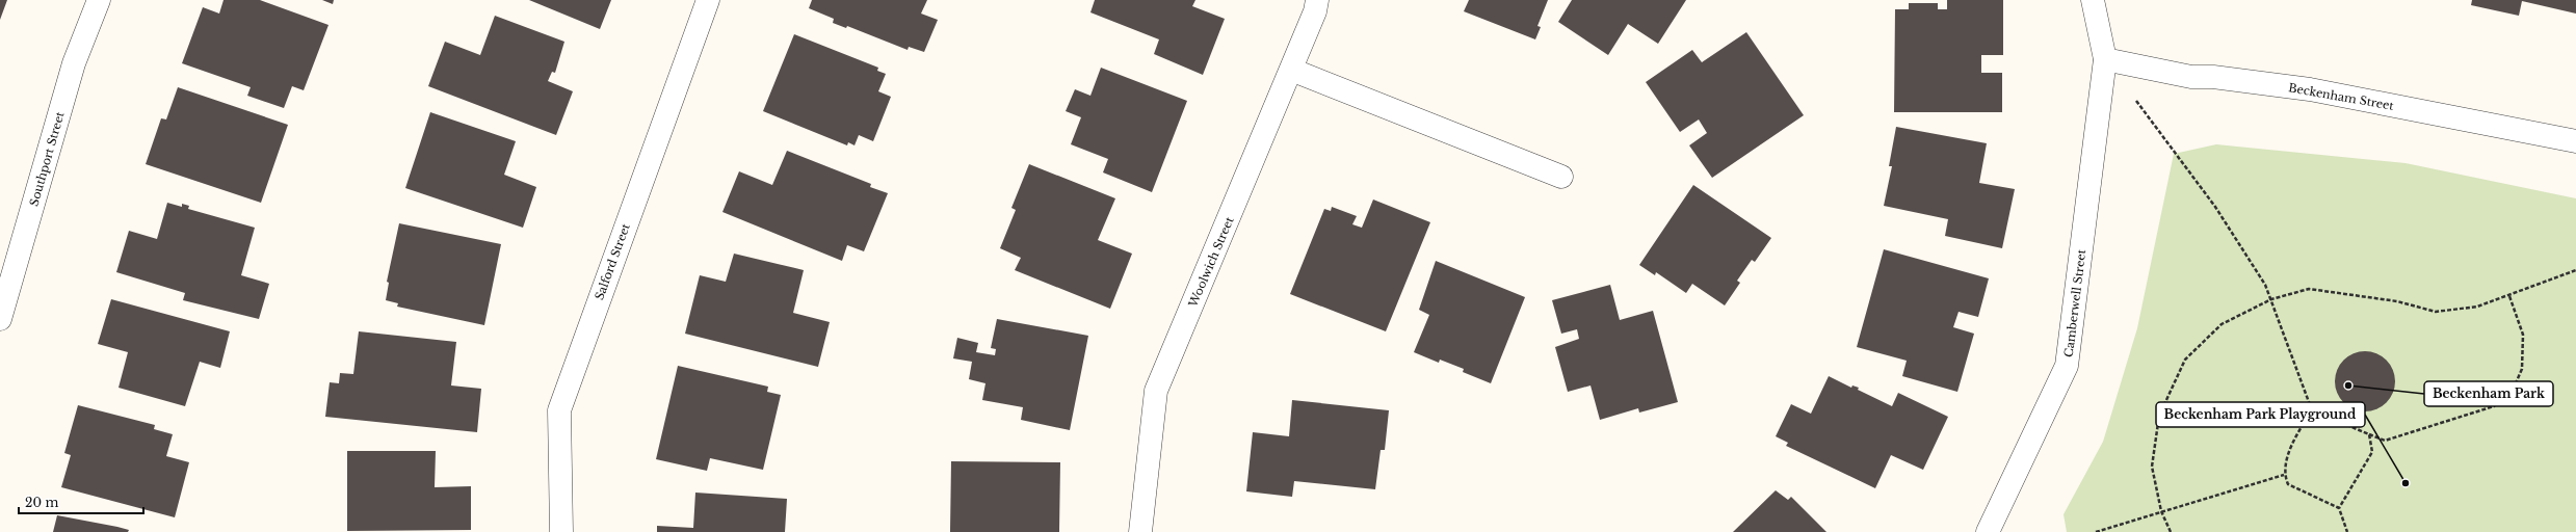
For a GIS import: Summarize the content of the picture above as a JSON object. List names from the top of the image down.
{
  "streets": {
    "street": [
      "Beckenham Street",
      "Southport Street",
      "Salford Street",
      "Woolwich Street",
      "Camberwell Street"
    ]
  },
  "crossings": [
    ["Beckenham Street", "Camberwell Street"]
  ],
  "places": ["Beckenham Park", "Beckenham Park Playground"],
  "scale_bar": "20 m"
}
